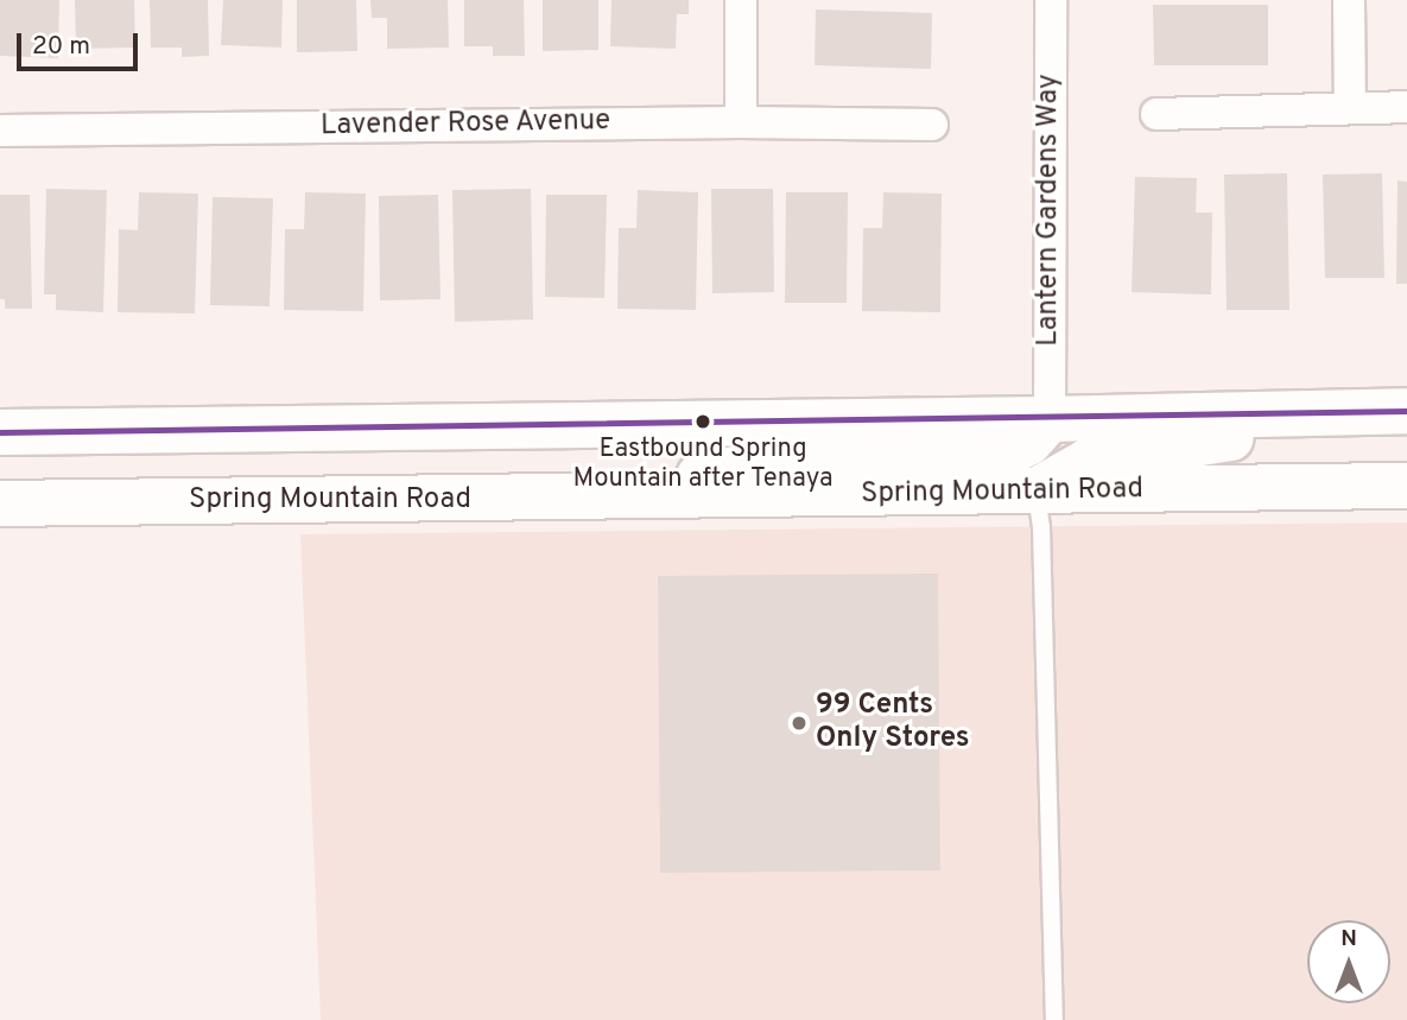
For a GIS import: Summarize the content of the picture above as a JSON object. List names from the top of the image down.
{
  "streets": {
    "main road": ["Spring Mountain Road"],
    "street": ["Lavender Rose Avenue", "Lantern Gardens Way"]
  },
  "places": ["Eastbound Spring Mountain after Tenaya", "99 Cents Only Stores"],
  "scale_bar": "20 m",
  "north": "top"
}
